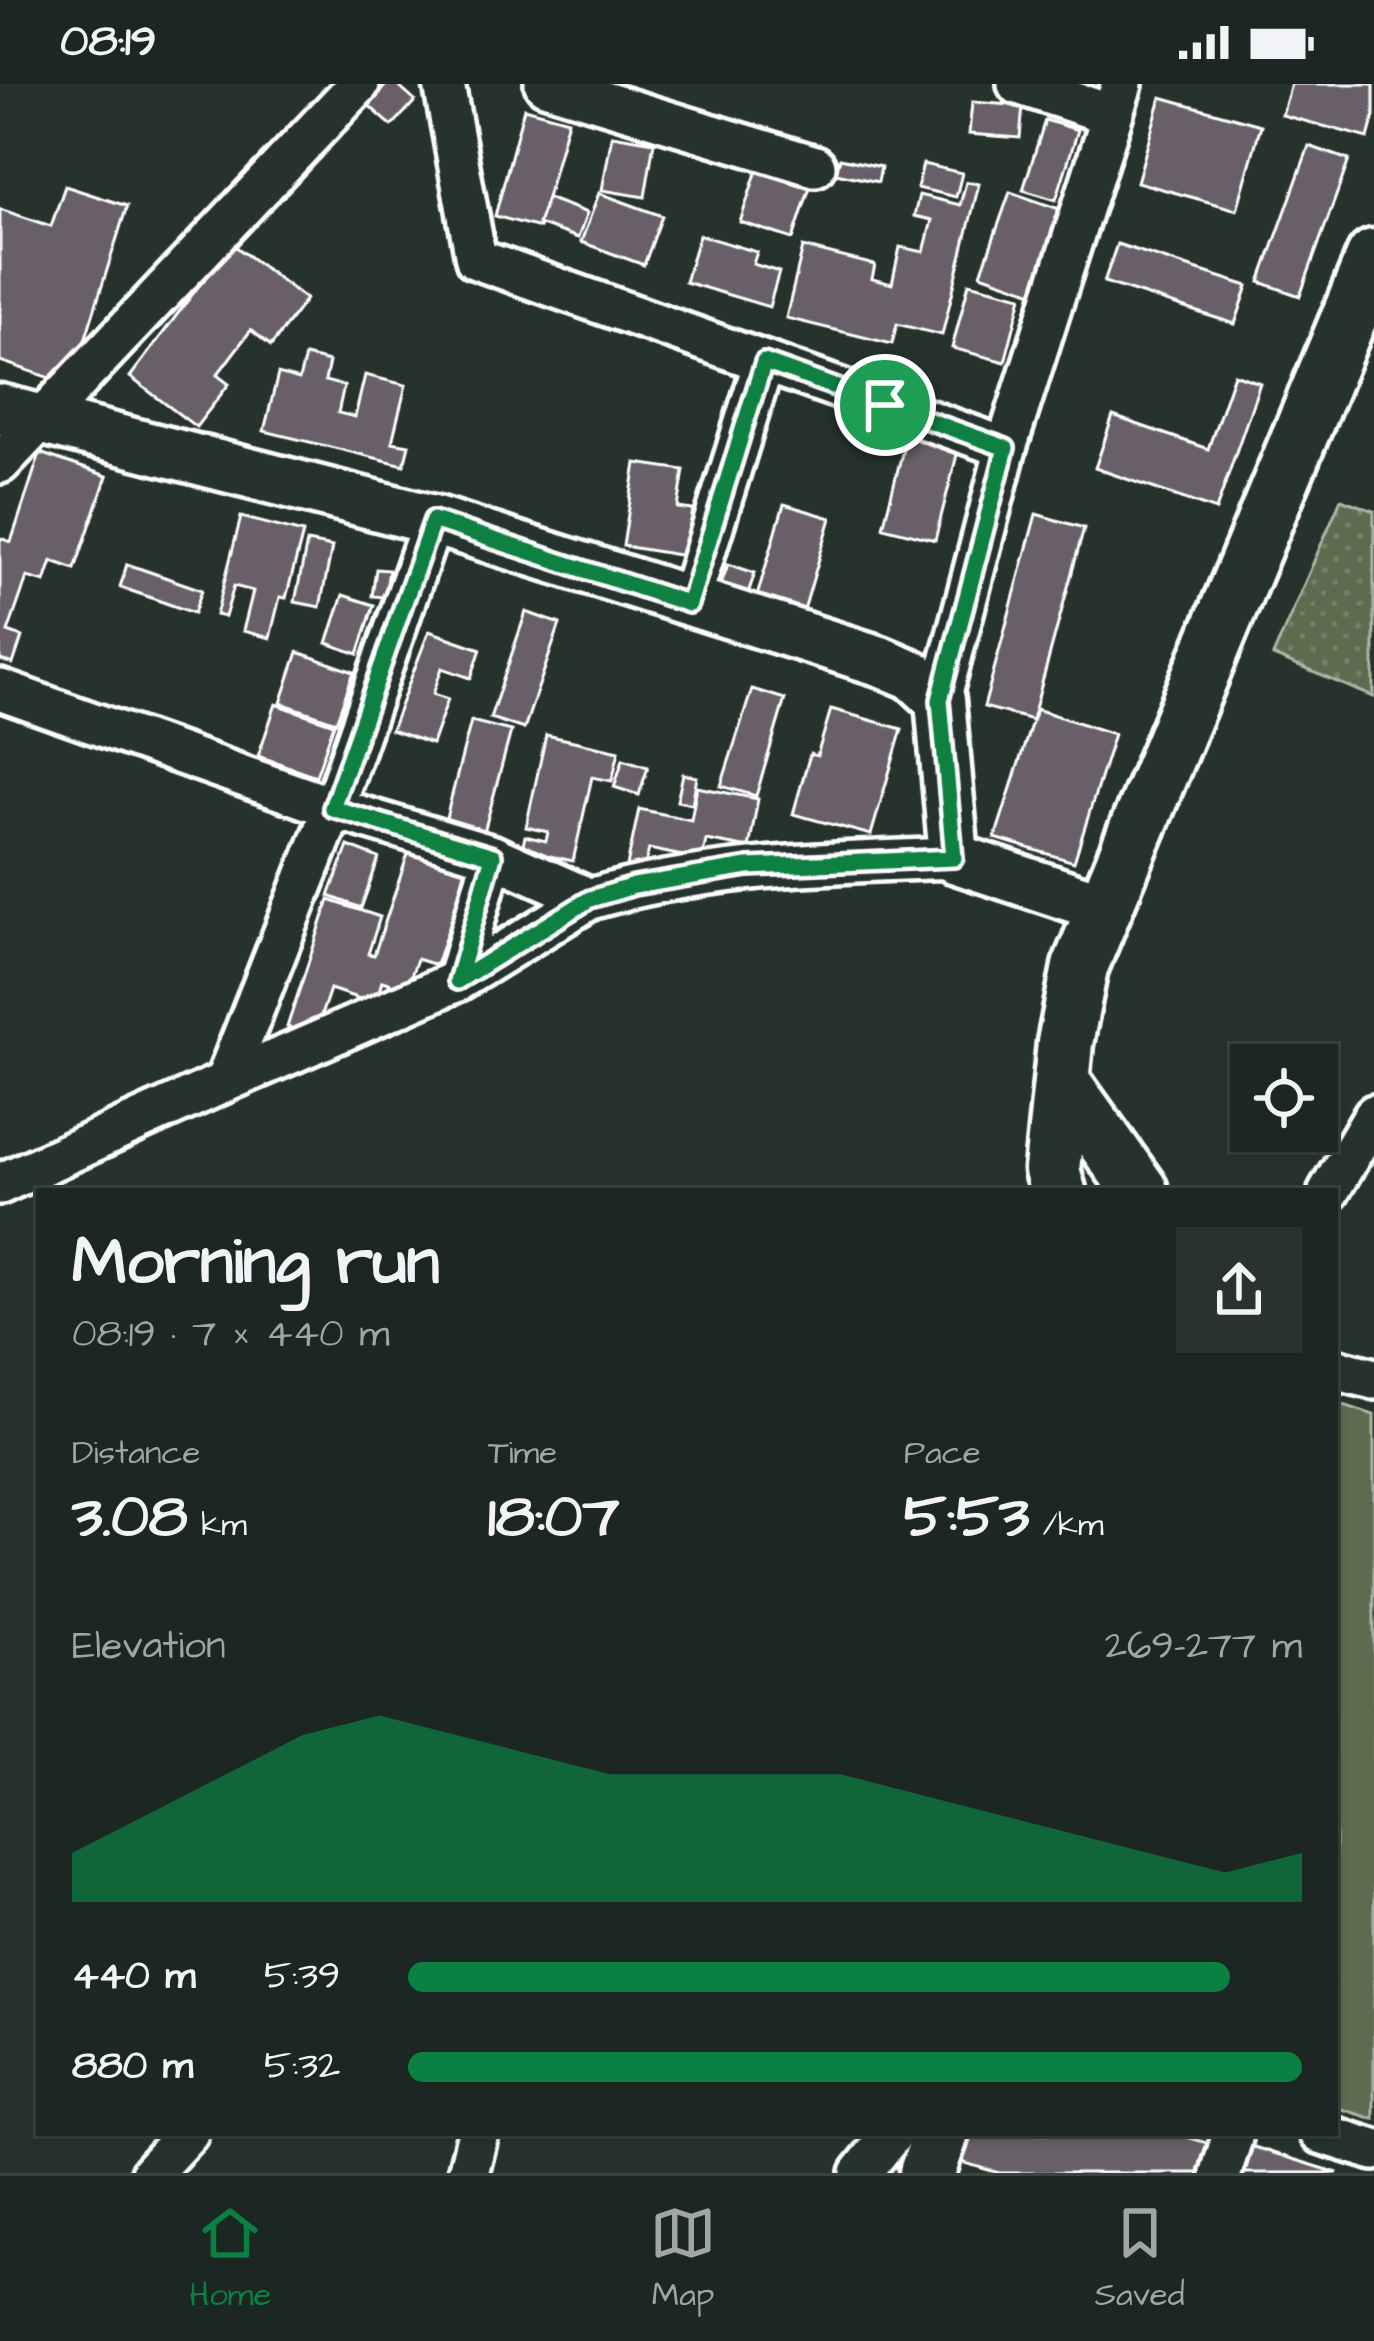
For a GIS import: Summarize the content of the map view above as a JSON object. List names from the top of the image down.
{
  "page": {
    "status": "08:19",
    "heading": ["Morning run", "08:19 · 7 × 440 m"],
    "stats": [
      ["Distance", "3.08 km"],
      ["Time", "18:07"],
      ["Pace", "5:53 /km"]
    ],
    "chart": ["Elevation", "269–277 m"],
    "list": [
      {
        "name": "440 m",
        "note": "5:39"
      },
      {
        "name": "880 m",
        "note": "5:32"
      }
    ],
    "tabs": ["Home", "Map", "Saved"]
  }
}
